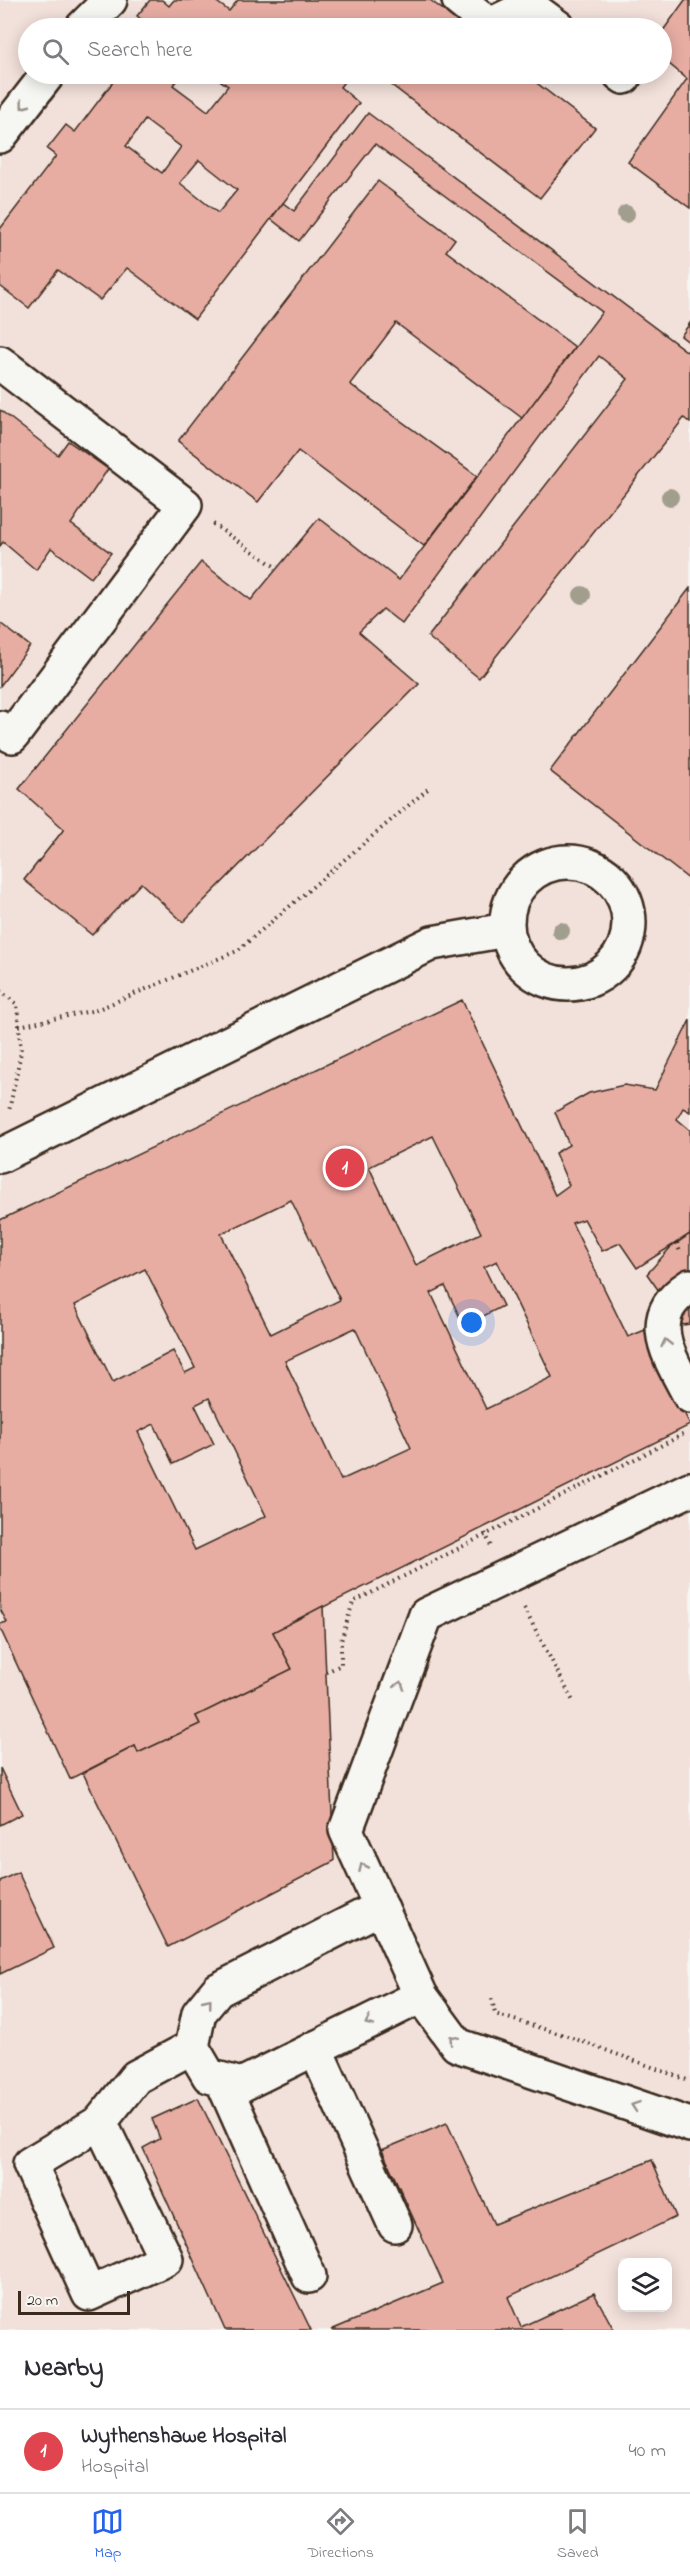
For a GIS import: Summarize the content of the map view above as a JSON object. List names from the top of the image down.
{
  "scale_bar": "20 m",
  "page": {
    "search": "Search here",
    "pins": "1",
    "scale": "20 m",
    "heading": "Nearby",
    "list": [
      {
        "mark": "1",
        "name": "Wythenshawe Hospital",
        "note": "Hospital",
        "value": "40 m"
      }
    ],
    "nav": ["Map", "Directions", "Saved"]
  }
}
